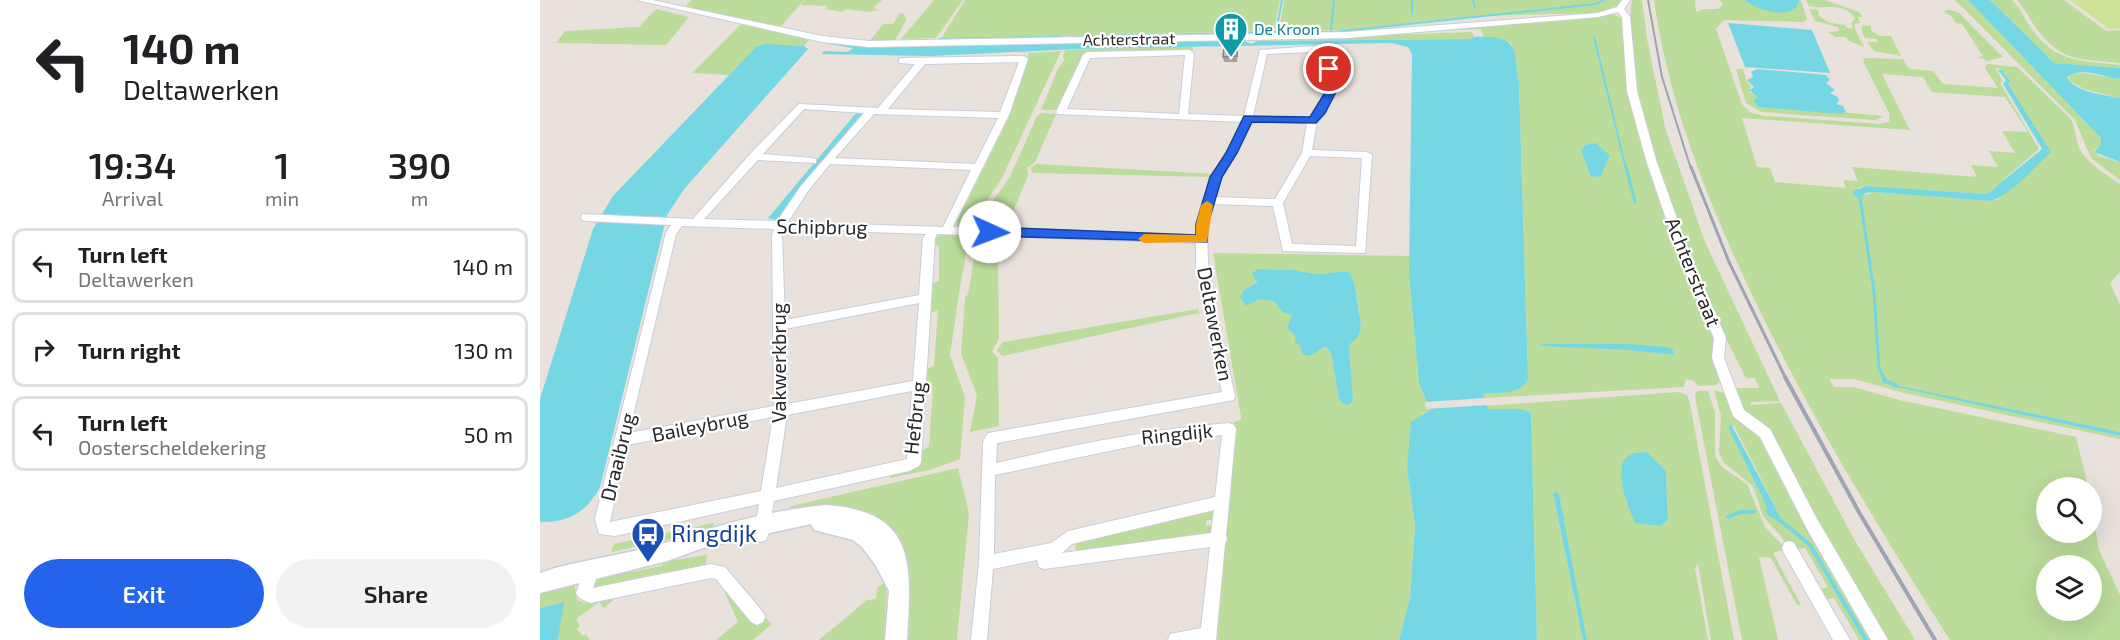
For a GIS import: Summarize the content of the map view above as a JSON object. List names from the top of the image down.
{
  "streets": {
    "street": [
      "Achterstraat",
      "Schipbrug",
      "Deltawerken",
      "Vakwerkbrug",
      "Hefbrug",
      "Baileybrug",
      "Ringdijk",
      "Draaibrug"
    ]
  },
  "crossings": [
    ["Schipbrug", "Deltawerken"],
    ["Schipbrug", "Vakwerkbrug"],
    ["Schipbrug", "Hefbrug"],
    ["Schipbrug", "Draaibrug"],
    ["Deltawerken", "Ringdijk"],
    ["Vakwerkbrug", "Hefbrug"],
    ["Vakwerkbrug", "Baileybrug"],
    ["Vakwerkbrug", "Draaibrug"],
    ["Hefbrug", "Baileybrug"],
    ["Hefbrug", "Draaibrug"],
    ["Baileybrug", "Draaibrug"]
  ],
  "places": {
    "building": ["De Kroon"],
    "bus stop": ["Ringdijk"]
  },
  "page": {
    "turn": ["140 m", "Deltawerken"],
    "eta": [
      "19:34",
      "Arrival",
      "1",
      "min",
      "390",
      "m"
    ],
    "list": [
      {
        "name": "Turn left",
        "note": "Deltawerken",
        "value": "140 m"
      },
      {
        "name": "Turn right",
        "value": "130 m"
      },
      {
        "name": "Turn left",
        "note": "Oosterscheldekering",
        "value": "50 m"
      }
    ],
    "buttons": ["Exit", "Share"]
  }
}
